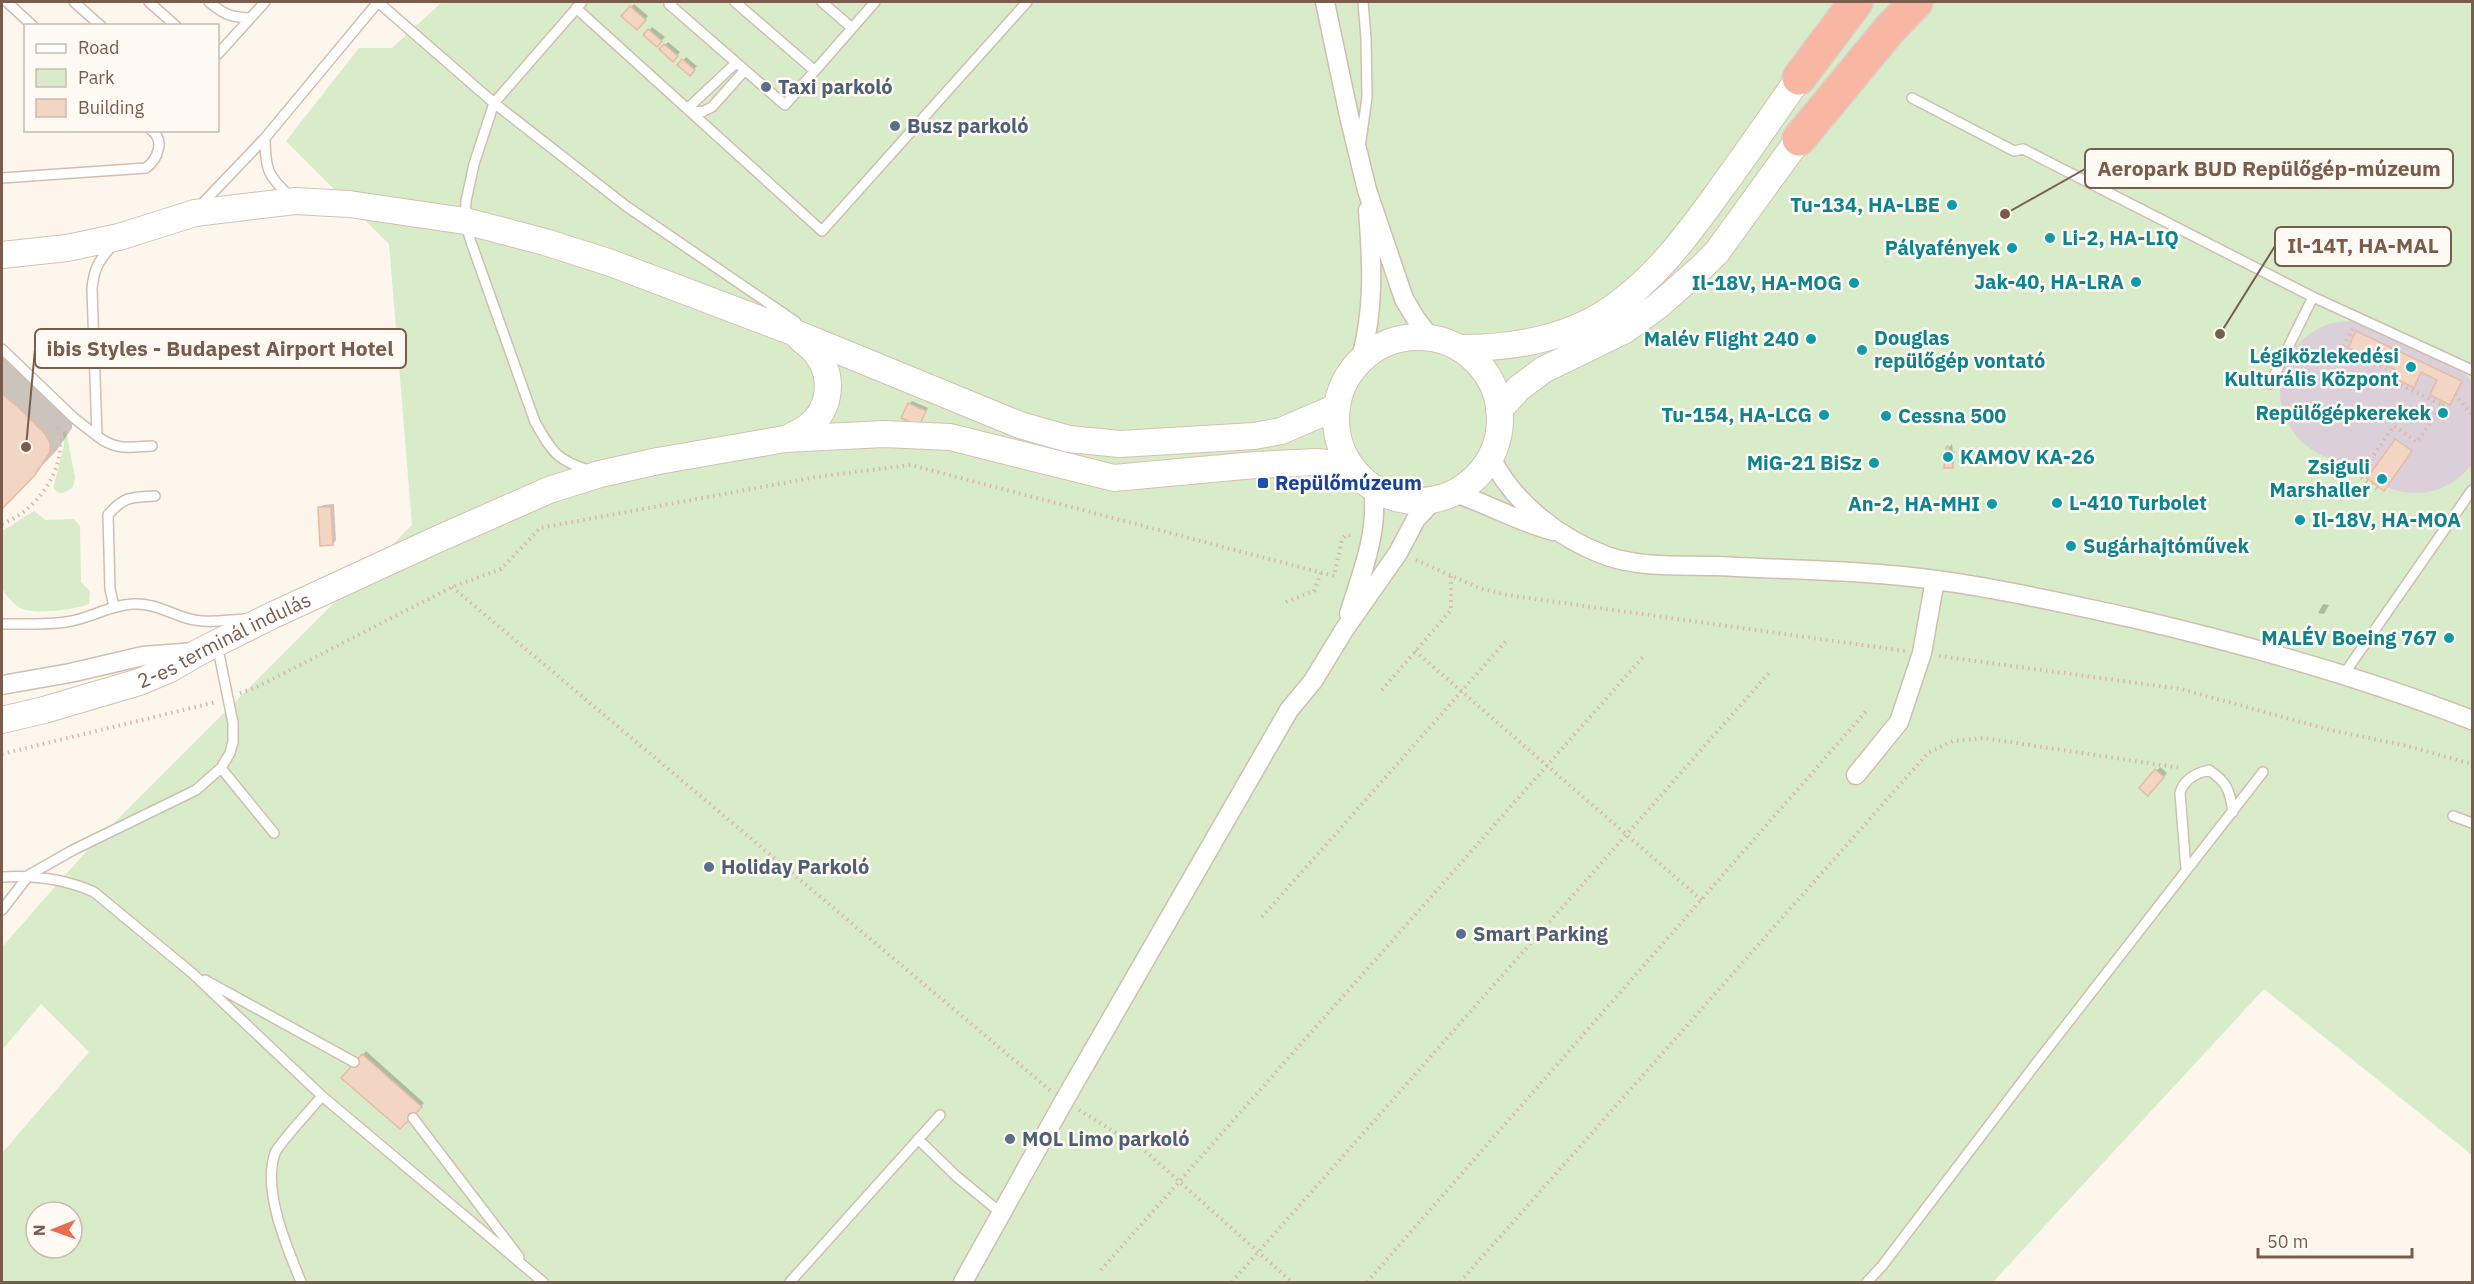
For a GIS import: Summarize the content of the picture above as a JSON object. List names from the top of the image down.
{
  "streets": {
    "street": ["2-es terminál indulás"]
  },
  "places": {
    "other": [
      "Taxi parkoló",
      "Busz parkoló",
      "Tu-134, HA-LBE",
      "Aeropark BUD Repülőgép-múzeum",
      "Li-2, HA-LIQ",
      "Pályafények",
      "Jak-40, HA-LRA",
      "Il-18V, HA-MOG",
      "Il-14T, HA-MAL",
      "Malév Flight 240",
      "Douglas repülőgép vontató",
      "Légiközlekedési Kulturális Központ",
      "Repülőgépkerekek",
      "Tu-154, HA-LCG",
      "Cessna 500",
      "ibis Styles - Budapest Airport Hotel",
      "KAMOV KA-26",
      "MiG-21 BiSz",
      "Zsiguli Marshaller",
      "L-410 Turbolet",
      "An-2, HA-MHI",
      "Il-18V, HA-MOA",
      "Sugárhajtóművek",
      "MALÉV Boeing 767",
      "Holiday Parkoló",
      "Smart Parking",
      "MOL Limo parkoló"
    ],
    "transit": ["Repülőmúzeum"]
  },
  "legend": ["Road", "Park", "Building"],
  "scale_bar": "50 m",
  "north": "left"
}
